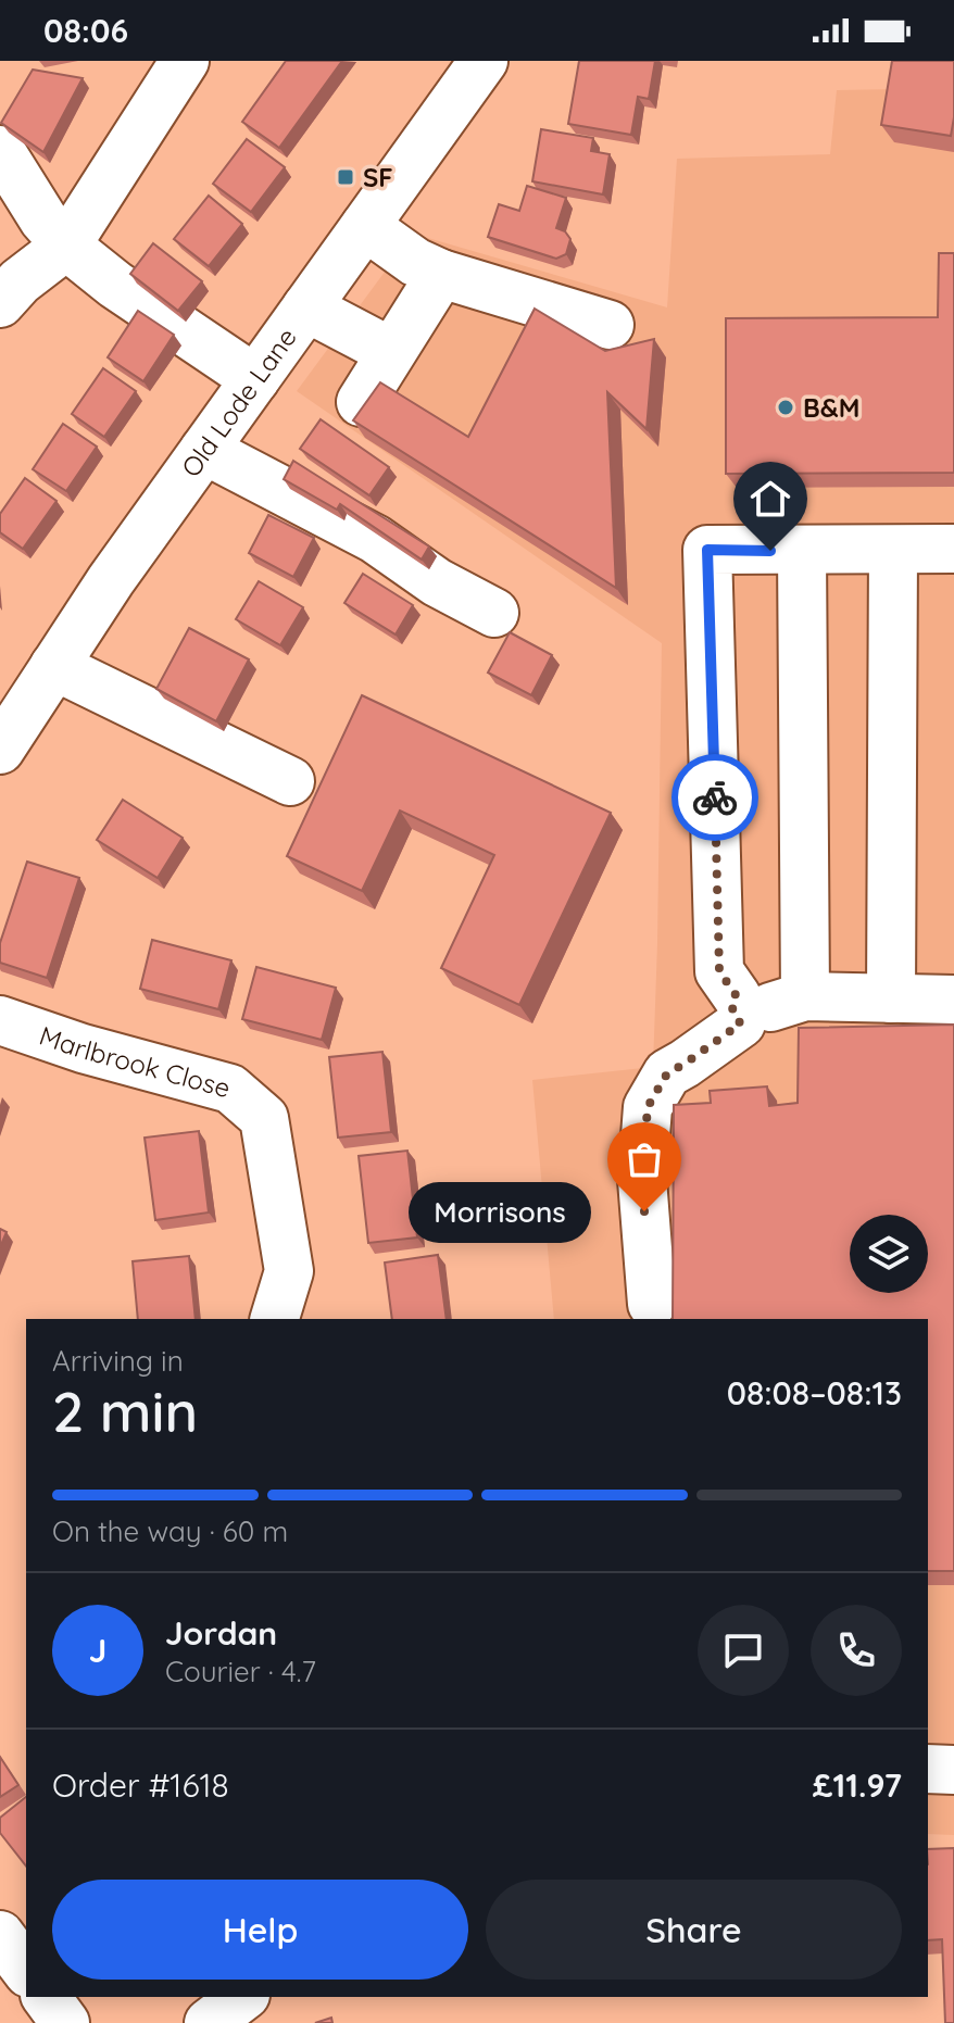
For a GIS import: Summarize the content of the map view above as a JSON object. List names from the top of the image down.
{
  "streets": {
    "street": ["Old Lode Lane", "Marlbrook Close"]
  },
  "places": {
    "transit": ["SF"],
    "other": ["B&M", "Morrisons"]
  },
  "page": {
    "status": "08:06",
    "bubble": "Morrisons",
    "heading": ["2 min", "Arriving in", "08:08–08:13"],
    "panel": [
      "Jordan",
      "Courier · 4.7",
      "Order #1618",
      "£11.97"
    ],
    "bar": "On the way · 60 m",
    "round": "J",
    "buttons": ["Help", "Share"]
  }
}
